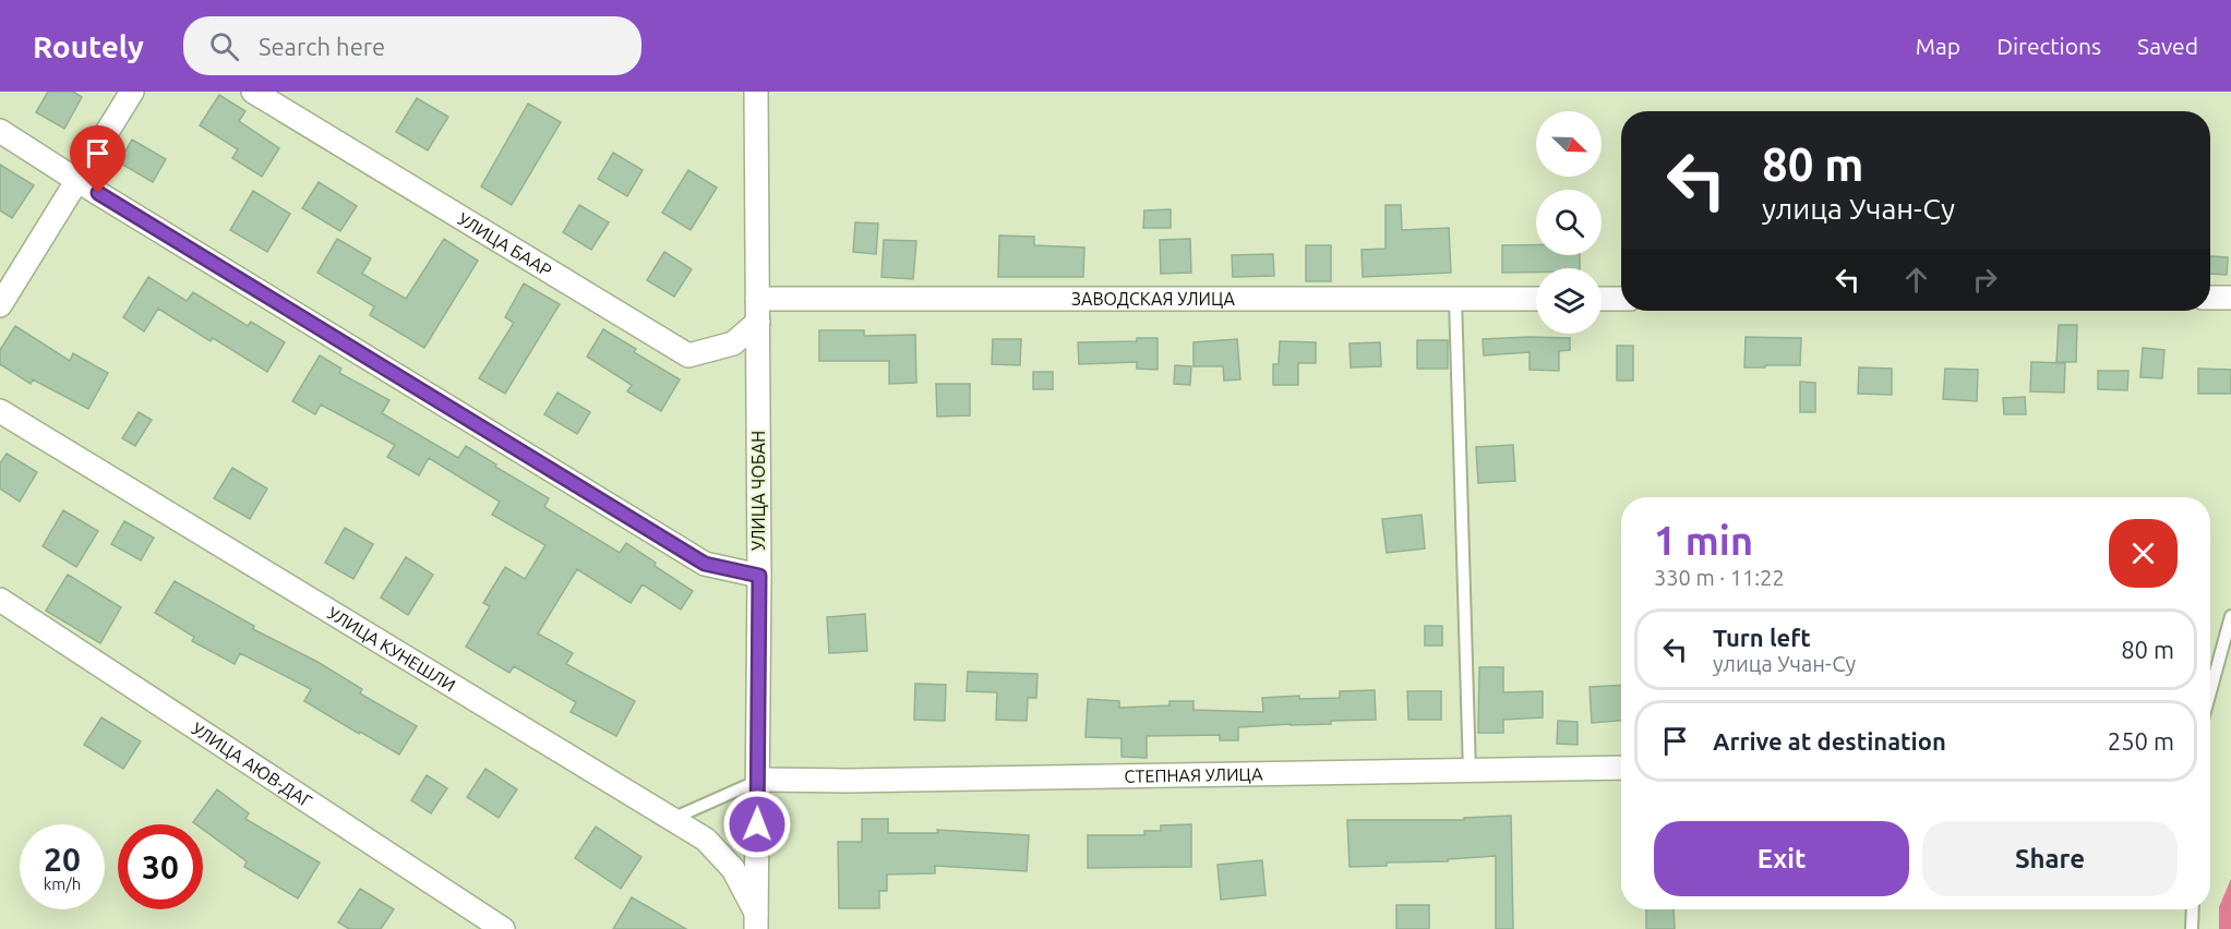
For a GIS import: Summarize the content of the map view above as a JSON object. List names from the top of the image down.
{
  "streets": {
    "street": [
      "УЛИЦА БААР",
      "ЗАВОДСКАЯ УЛИЦА",
      "УЛИЦА ЧОБАН",
      "УЛИЦА КУНЕШЛИ",
      "УЛИЦА АЮВ-ДАГ",
      "СТЕПНАЯ УЛИЦА"
    ]
  },
  "crossings": [
    ["УЛИЦА БААР", "УЛИЦА ЧОБАН"],
    ["ЗАВОДСКАЯ УЛИЦА", "УЛИЦА ЧОБАН"],
    ["УЛИЦА ЧОБАН", "УЛИЦА КУНЕШЛИ"],
    ["УЛИЦА ЧОБАН", "СТЕПНАЯ УЛИЦА"]
  ],
  "north": "bottom right",
  "page": {
    "header": "Routely",
    "search": "Search here",
    "nav": ["Map", "Directions", "Saved"],
    "turn": ["80 m", "улица Учан-Су"],
    "heading": ["1 min", "330 m · 11:22"],
    "list": [
      {
        "name": "Turn left",
        "note": "улица Учан-Су",
        "value": "80 m"
      },
      {
        "name": "Arrive at destination",
        "value": "250 m"
      }
    ],
    "buttons": ["Exit", "Share"],
    "speed": "20 km/h",
    "limit": "30"
  }
}
